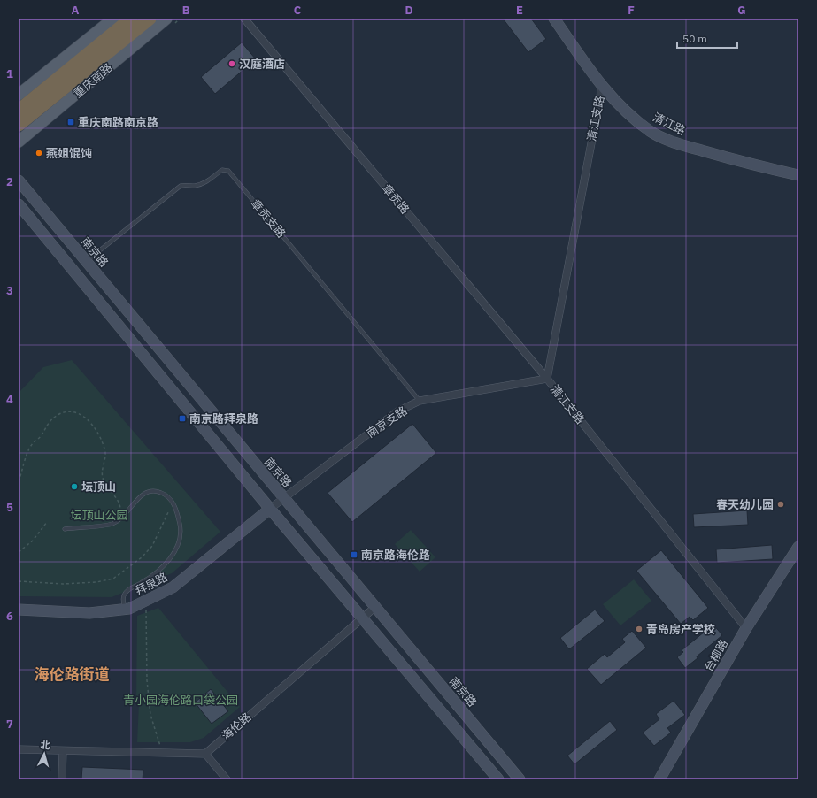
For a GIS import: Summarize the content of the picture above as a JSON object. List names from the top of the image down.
{
  "streets": {
    "main road": [
      "重庆南路",
      "清江路",
      "南京路",
      "拜泉路",
      "台柳路"
    ],
    "street": [
      "清江支路",
      "章贡路",
      "南京支路",
      "海伦路"
    ],
    "lane": ["章贡支路"]
  },
  "crossings": [
    ["清江支路", "清江路"],
    ["清江支路", "章贡路"],
    ["清江支路", "南京支路"],
    ["清江支路", "台柳路"],
    ["章贡路", "南京支路"],
    ["章贡支路", "南京路"],
    ["章贡支路", "南京支路"],
    ["南京路", "南京支路"],
    ["南京路", "海伦路"],
    ["南京支路", "拜泉路"]
  ],
  "districts": ["海伦路街道"],
  "parks": ["坛顶山公园", "青小园海伦路口袋公园"],
  "places": {
    "other": [
      "汉庭酒店",
      "燕姐馄饨",
      "坛顶山",
      "春天幼儿园",
      "青岛房产学校"
    ],
    "transit": ["重庆南路南京路", "南京路拜泉路", "南京路海伦路"]
  },
  "scale_bar": "50 m",
  "north": "top",
  "grid": {
    "columns": [
      "A",
      "B",
      "C",
      "D",
      "E",
      "F",
      "G"
    ],
    "rows": [
      "1",
      "2",
      "3",
      "4",
      "5",
      "6",
      "7"
    ]
  }
}
